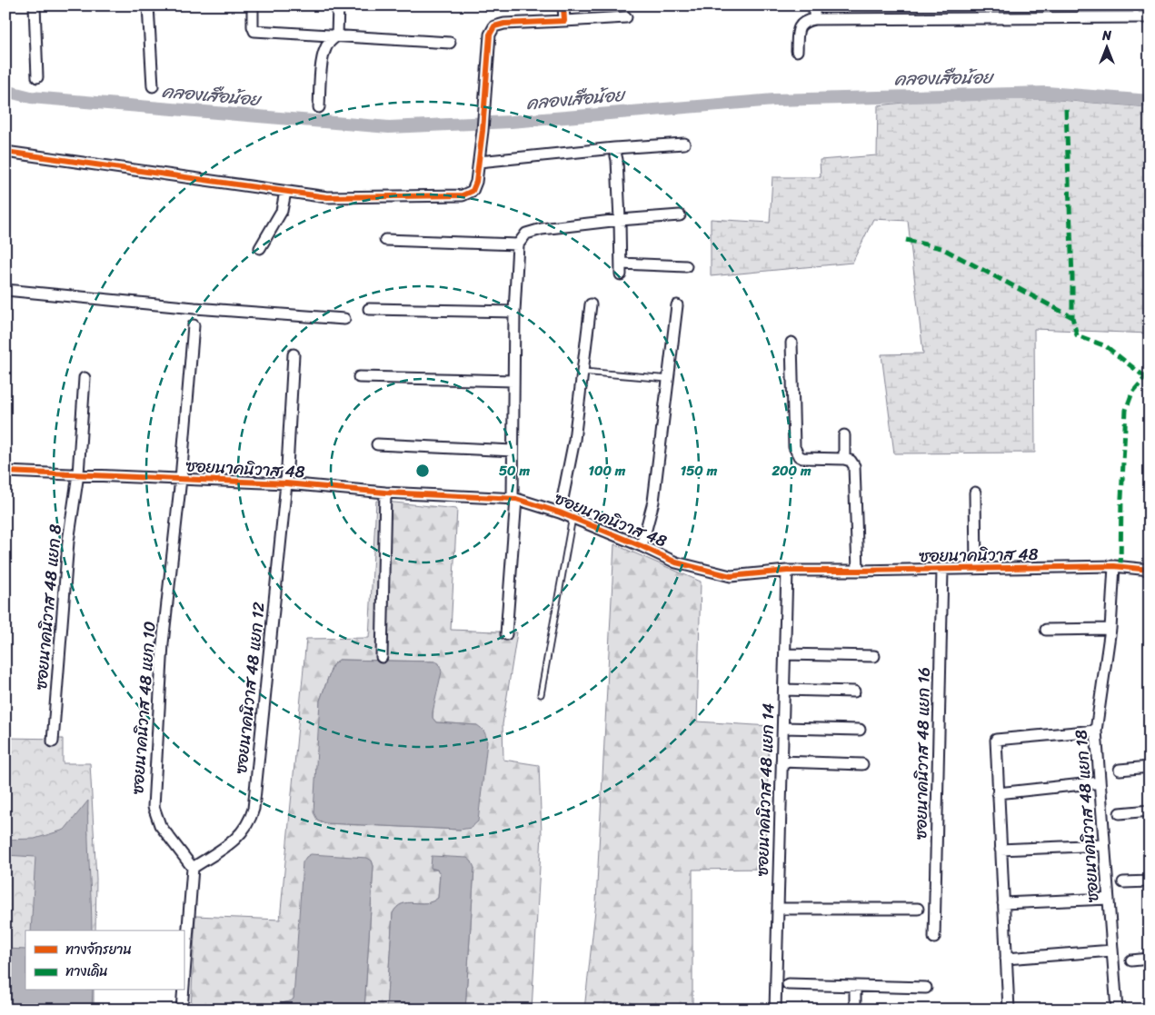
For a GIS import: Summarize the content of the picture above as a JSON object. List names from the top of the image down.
{
  "streets": {
    "street": [
      "ซอยนาคนิวาส 48",
      "ซอยนาคนิวาส 48 แยก 8",
      "ซอยนาคนิวาส 48 แยก 12",
      "ซอยนาคนิวาส 48 แยก 10",
      "ซอยนาคนิวาส 48 แยก 16",
      "ซอยนาคนิวาส 48 แยก 14",
      "ซอยนาคนิวาส 48 แยก 18"
    ]
  },
  "crossings": [
    ["ซอยนาคนิวาส 48", "ซอยนาคนิวาส 48 แยก 8"],
    ["ซอยนาคนิวาส 48", "ซอยนาคนิวาส 48 แยก 12"],
    ["ซอยนาคนิวาส 48", "ซอยนาคนิวาส 48 แยก 10"],
    ["ซอยนาคนิวาส 48", "ซอยนาคนิวาส 48 แยก 16"],
    ["ซอยนาคนิวาส 48", "ซอยนาคนิวาส 48 แยก 14"],
    ["ซอยนาคนิวาส 48", "ซอยนาคนิวาส 48 แยก 18"],
    ["ซอยนาคนิวาส 48 แยก 12", "ซอยนาคนิวาส 48 แยก 10"]
  ],
  "water": ["คลองเสือน้อย"],
  "legend": ["ทางจักรยาน", "ทางเดิน"],
  "north": "top",
  "rings": [
    "50 m",
    "100 m",
    "150 m",
    "200 m"
  ]
}
